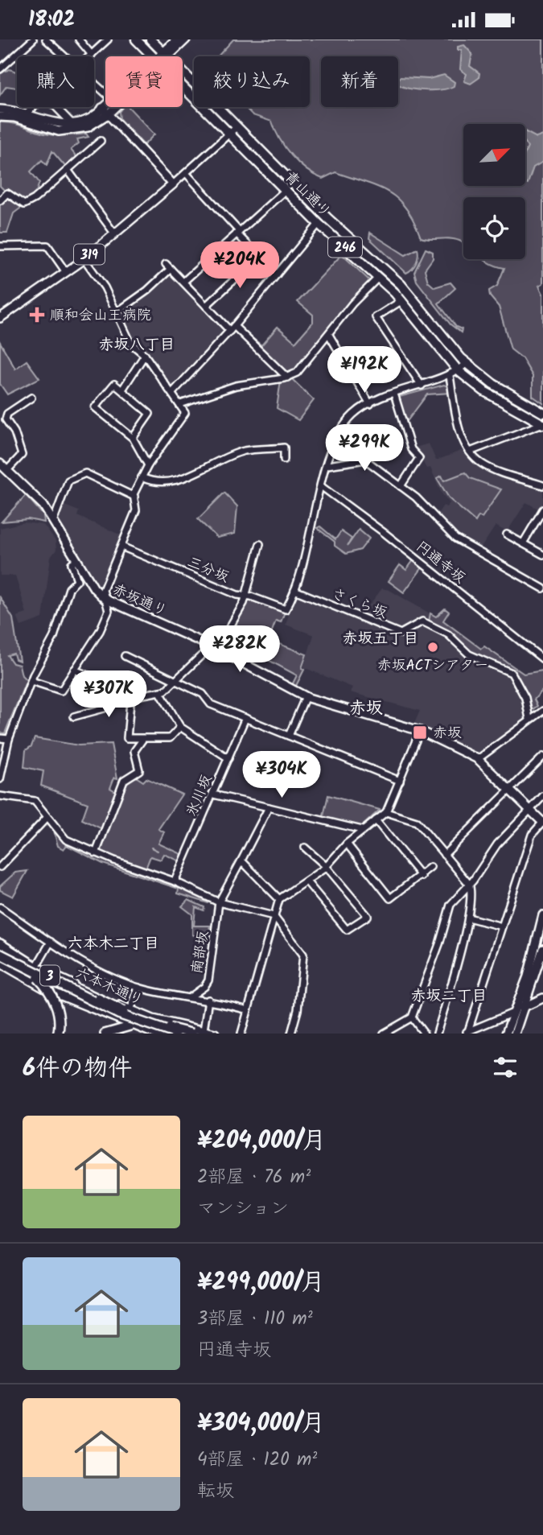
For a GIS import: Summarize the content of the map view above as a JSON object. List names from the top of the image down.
{
  "streets": {
    "highway": ["青山通り", "246", "3"],
    "main road": ["319", "赤坂通り", "六本木通り"],
    "street": [
      "円通寺坂",
      "三分坂",
      "さくら坂",
      "氷川坂",
      "南部坂"
    ]
  },
  "crossings": [
    ["三分坂", "さくら坂"],
    ["3", "六本木通り"]
  ],
  "districts": [
    "赤坂八丁目",
    "赤坂五丁目",
    "赤坂",
    "六本木二丁目",
    "赤坂二丁目"
  ],
  "places": {
    "health": ["順和会山王病院"],
    "other": ["赤坂ACTシアター"],
    "transit": ["赤坂"]
  },
  "north": "top right",
  "page": {
    "status": "18:02",
    "chip": [
      "購入",
      "賃貸",
      "絞り込み",
      "新着"
    ],
    "price": [
      "¥204K",
      "¥192K",
      "¥299K",
      "¥282K",
      "¥307K",
      "¥304K"
    ],
    "heading": "6件の物件",
    "list": [
      {
        "name": "¥204,000/月",
        "note": "2部屋 · 76 m² · マンション"
      },
      {
        "name": "¥299,000/月",
        "note": "3部屋 · 110 m² · 円通寺坂"
      },
      {
        "name": "¥304,000/月",
        "note": "4部屋 · 120 m² · 転坂"
      }
    ]
  }
}
